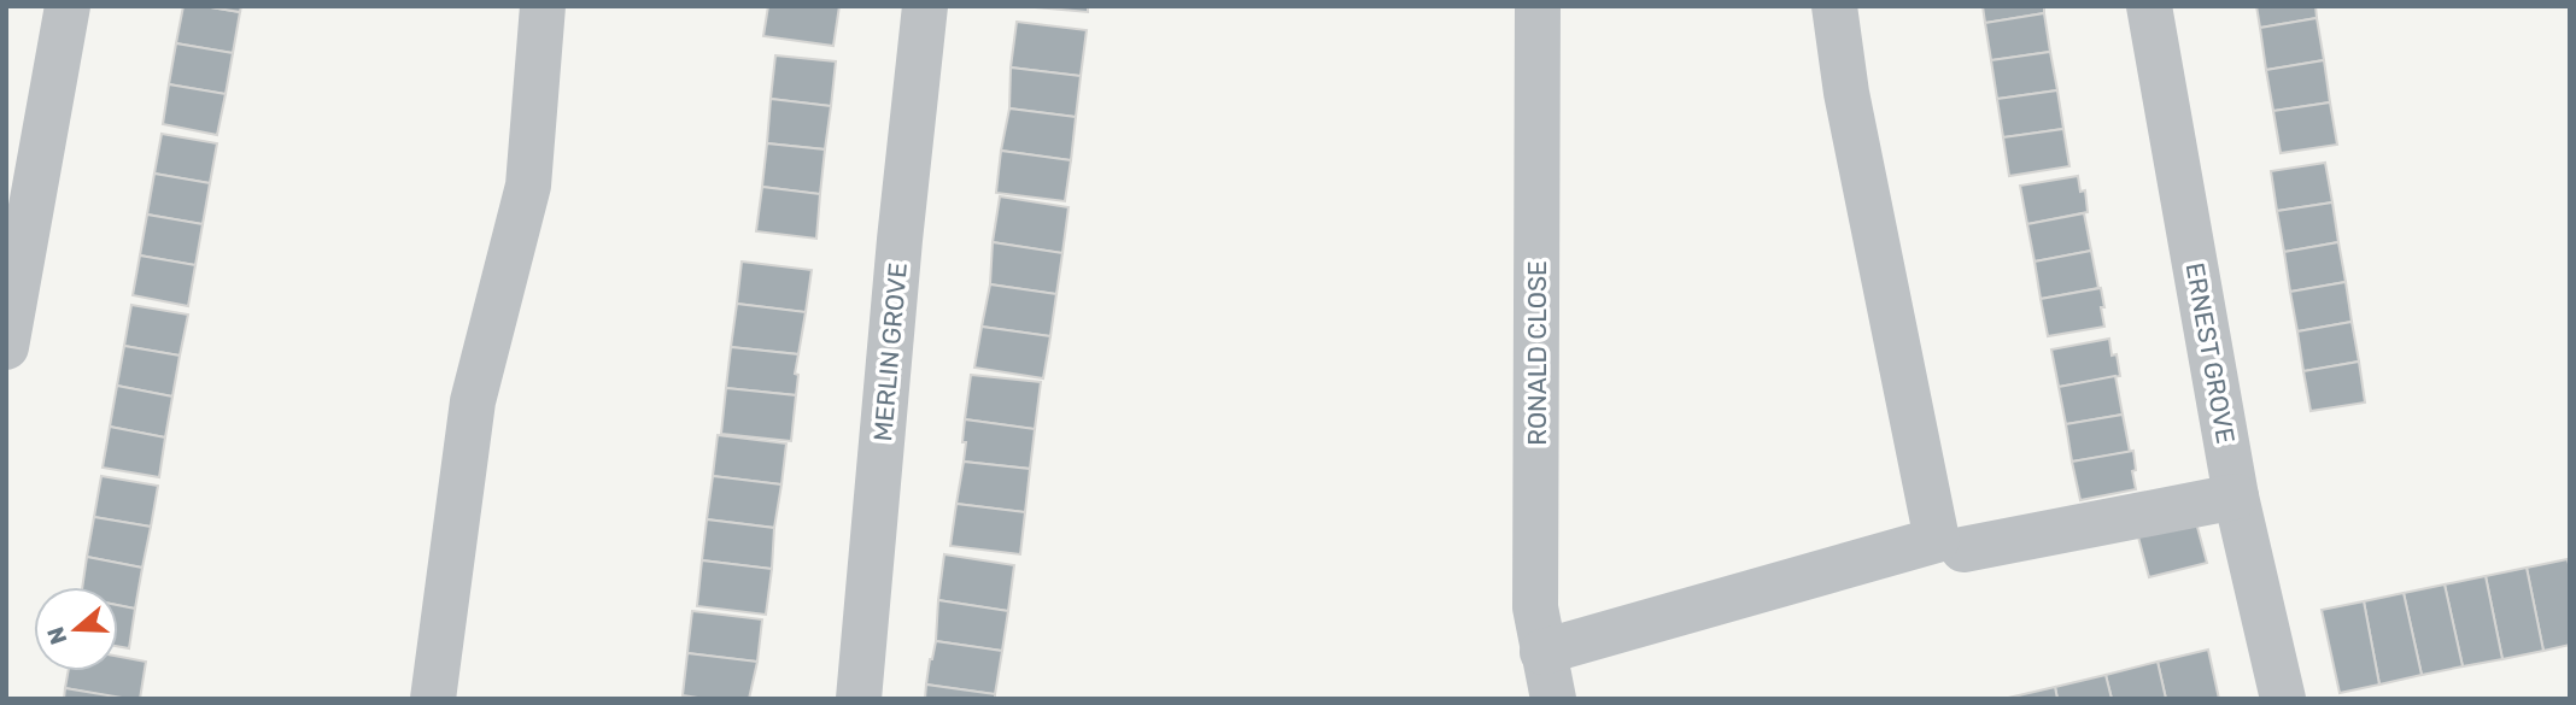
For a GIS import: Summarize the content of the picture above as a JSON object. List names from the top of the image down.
{
  "streets": {
    "street": ["MERLIN GROVE", "RONALD CLOSE", "ERNEST GROVE"]
  },
  "north": "left"
}
